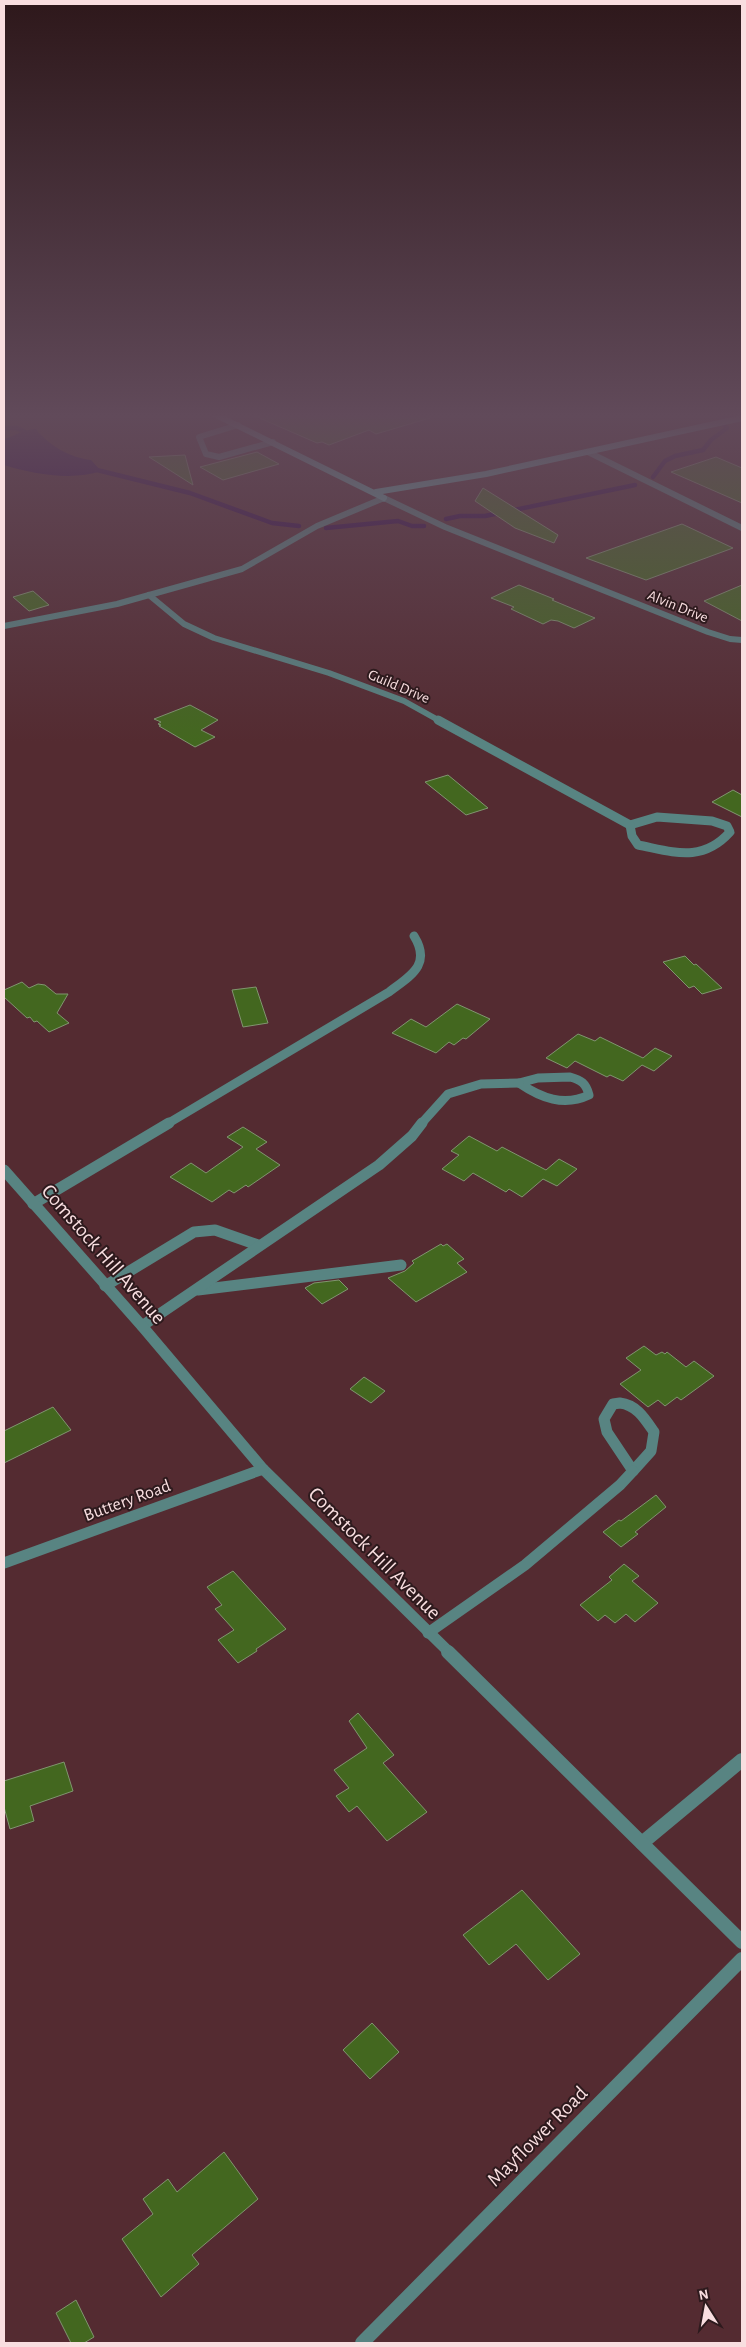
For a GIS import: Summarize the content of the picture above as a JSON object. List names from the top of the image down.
{
  "streets": {
    "street": [
      "Alvin Drive",
      "Guild Drive",
      "Comstock Hill Avenue",
      "Buttery Road",
      "Mayflower Road"
    ]
  },
  "crossings": [
    ["Comstock Hill Avenue", "Buttery Road"]
  ],
  "north": "top"
}
